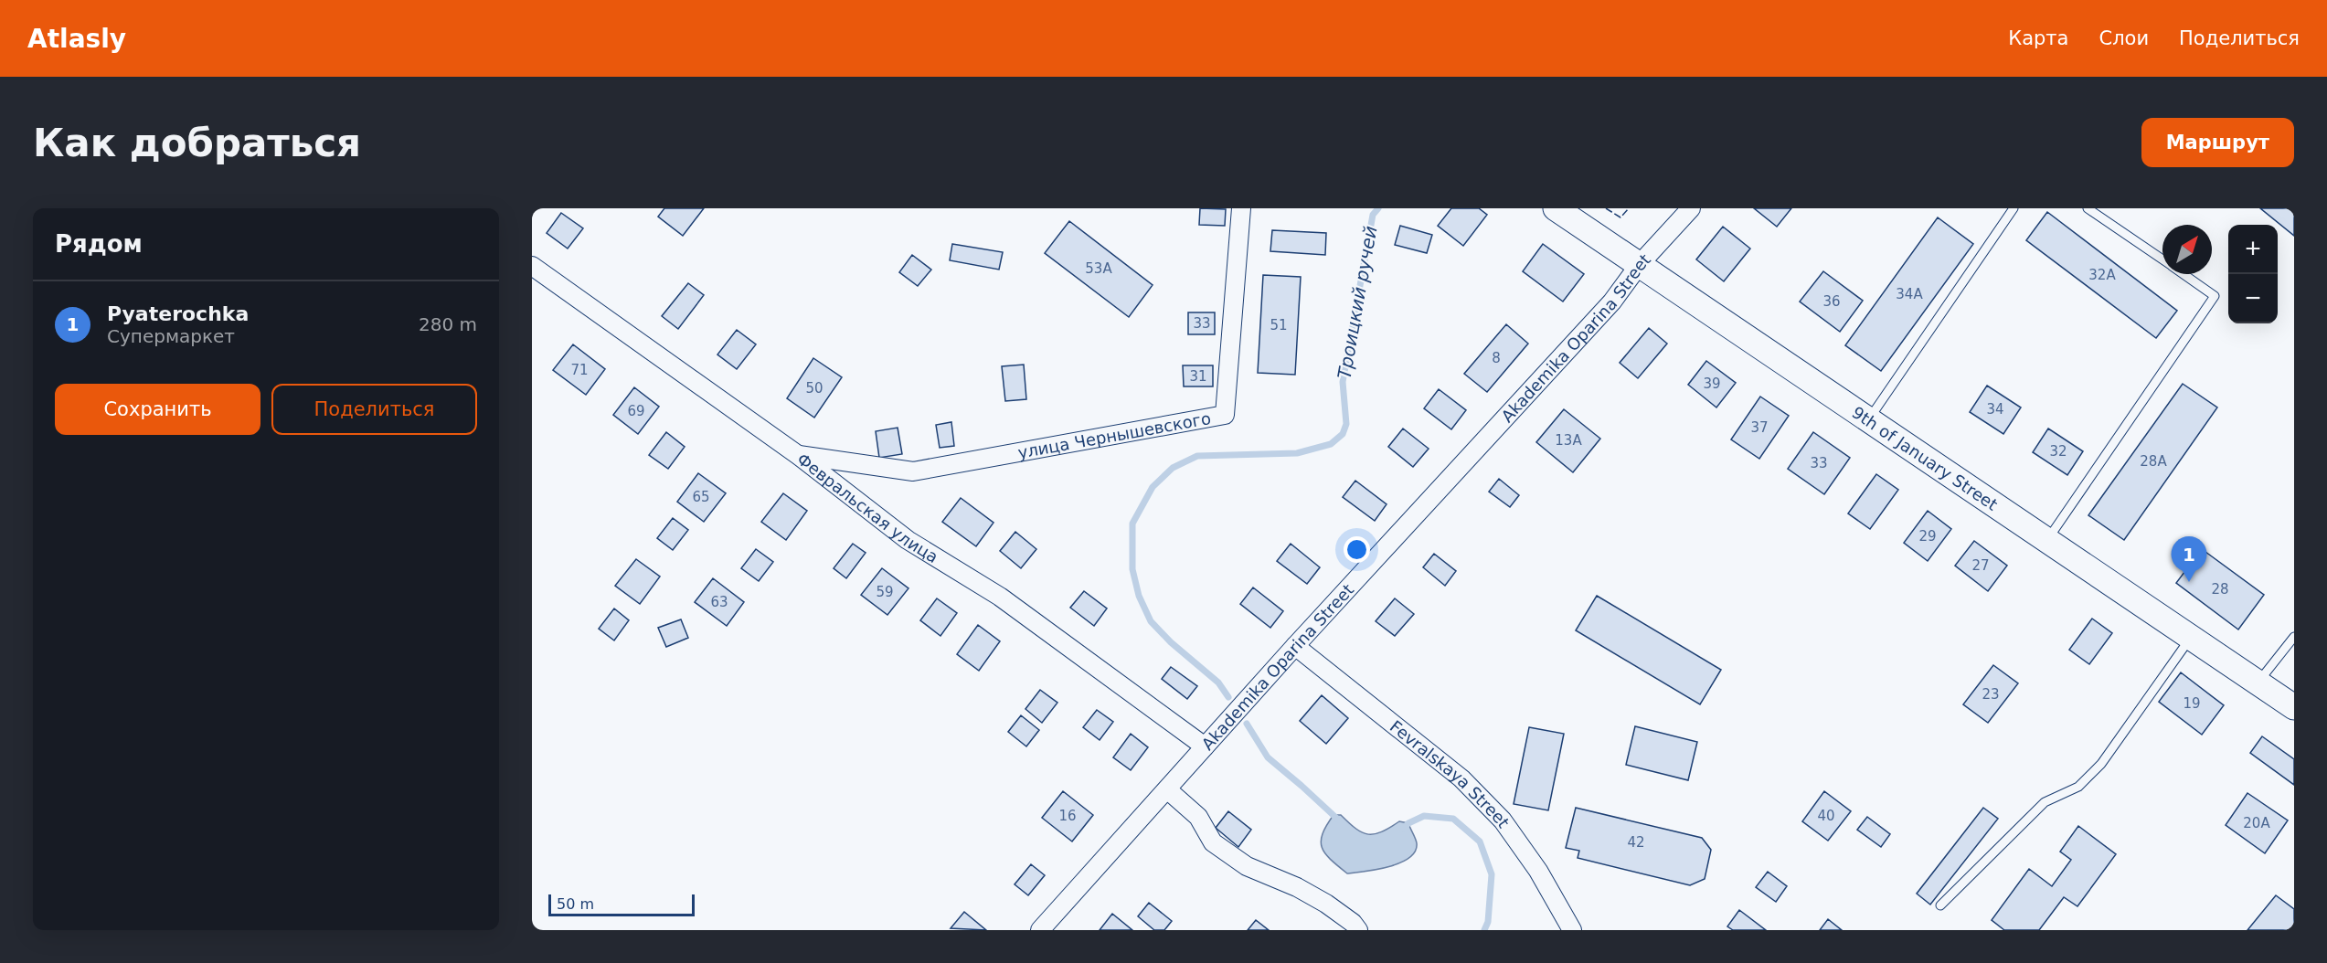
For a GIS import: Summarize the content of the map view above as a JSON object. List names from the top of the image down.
{
  "streets": {
    "main road": ["9th of January Street"],
    "street": [
      "Akademika Oparina Street",
      "улица Чернышевского",
      "Февральская улица",
      "Fevralskaya Street"
    ]
  },
  "crossings": [
    ["Akademika Oparina Street", "9th of January Street"],
    ["Akademika Oparina Street", "Февральская улица"],
    ["Akademika Oparina Street", "Fevralskaya Street"],
    ["улица Чернышевского", "Февральская улица"]
  ],
  "water": ["Троицкий ручей"],
  "house_numbers": [
    "53А",
    "32А",
    "34А",
    "36",
    "33",
    "51",
    "8",
    "71",
    "31",
    "39",
    "50",
    "34",
    "69",
    "37",
    "13А",
    "32",
    "28А",
    "33",
    "65",
    "29",
    "27",
    "28",
    "59",
    "63",
    "23",
    "19",
    "16",
    "40",
    "20А",
    "42"
  ],
  "scale_bar": "50 m",
  "north": "top right",
  "page": {
    "header": "Atlasly",
    "nav": ["Карта", "Слои", "Поделиться"],
    "buttons": [
      "Маршрут",
      ["Сохранить", "Поделиться"]
    ],
    "title": "Как добраться",
    "heading": "Рядом",
    "map_buttons": ["+", "−"],
    "list": [
      {
        "mark": "1",
        "name": "Pyaterochka",
        "note": "Супермаркет",
        "value": "280 m"
      }
    ],
    "pins": "1",
    "scale": "50 m"
  }
}
